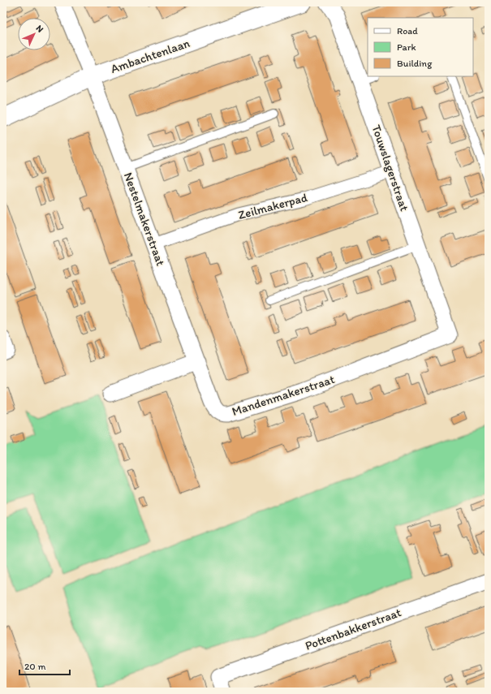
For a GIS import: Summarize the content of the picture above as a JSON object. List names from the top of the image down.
{
  "streets": {
    "street": [
      "Ambachtenlaan",
      "Touwslagerstraat",
      "Zeilmakerpad",
      "Nestelmakerstraat",
      "Mandenmakerstraat",
      "Pottenbakkerstraat"
    ]
  },
  "crossings": [
    ["Ambachtenlaan", "Nestelmakerstraat"],
    ["Touwslagerstraat", "Zeilmakerpad"],
    ["Touwslagerstraat", "Mandenmakerstraat"],
    ["Zeilmakerpad", "Nestelmakerstraat"],
    ["Nestelmakerstraat", "Mandenmakerstraat"]
  ],
  "legend": ["Road", "Park", "Building"],
  "scale_bar": "20 m",
  "north": "top right"
}
